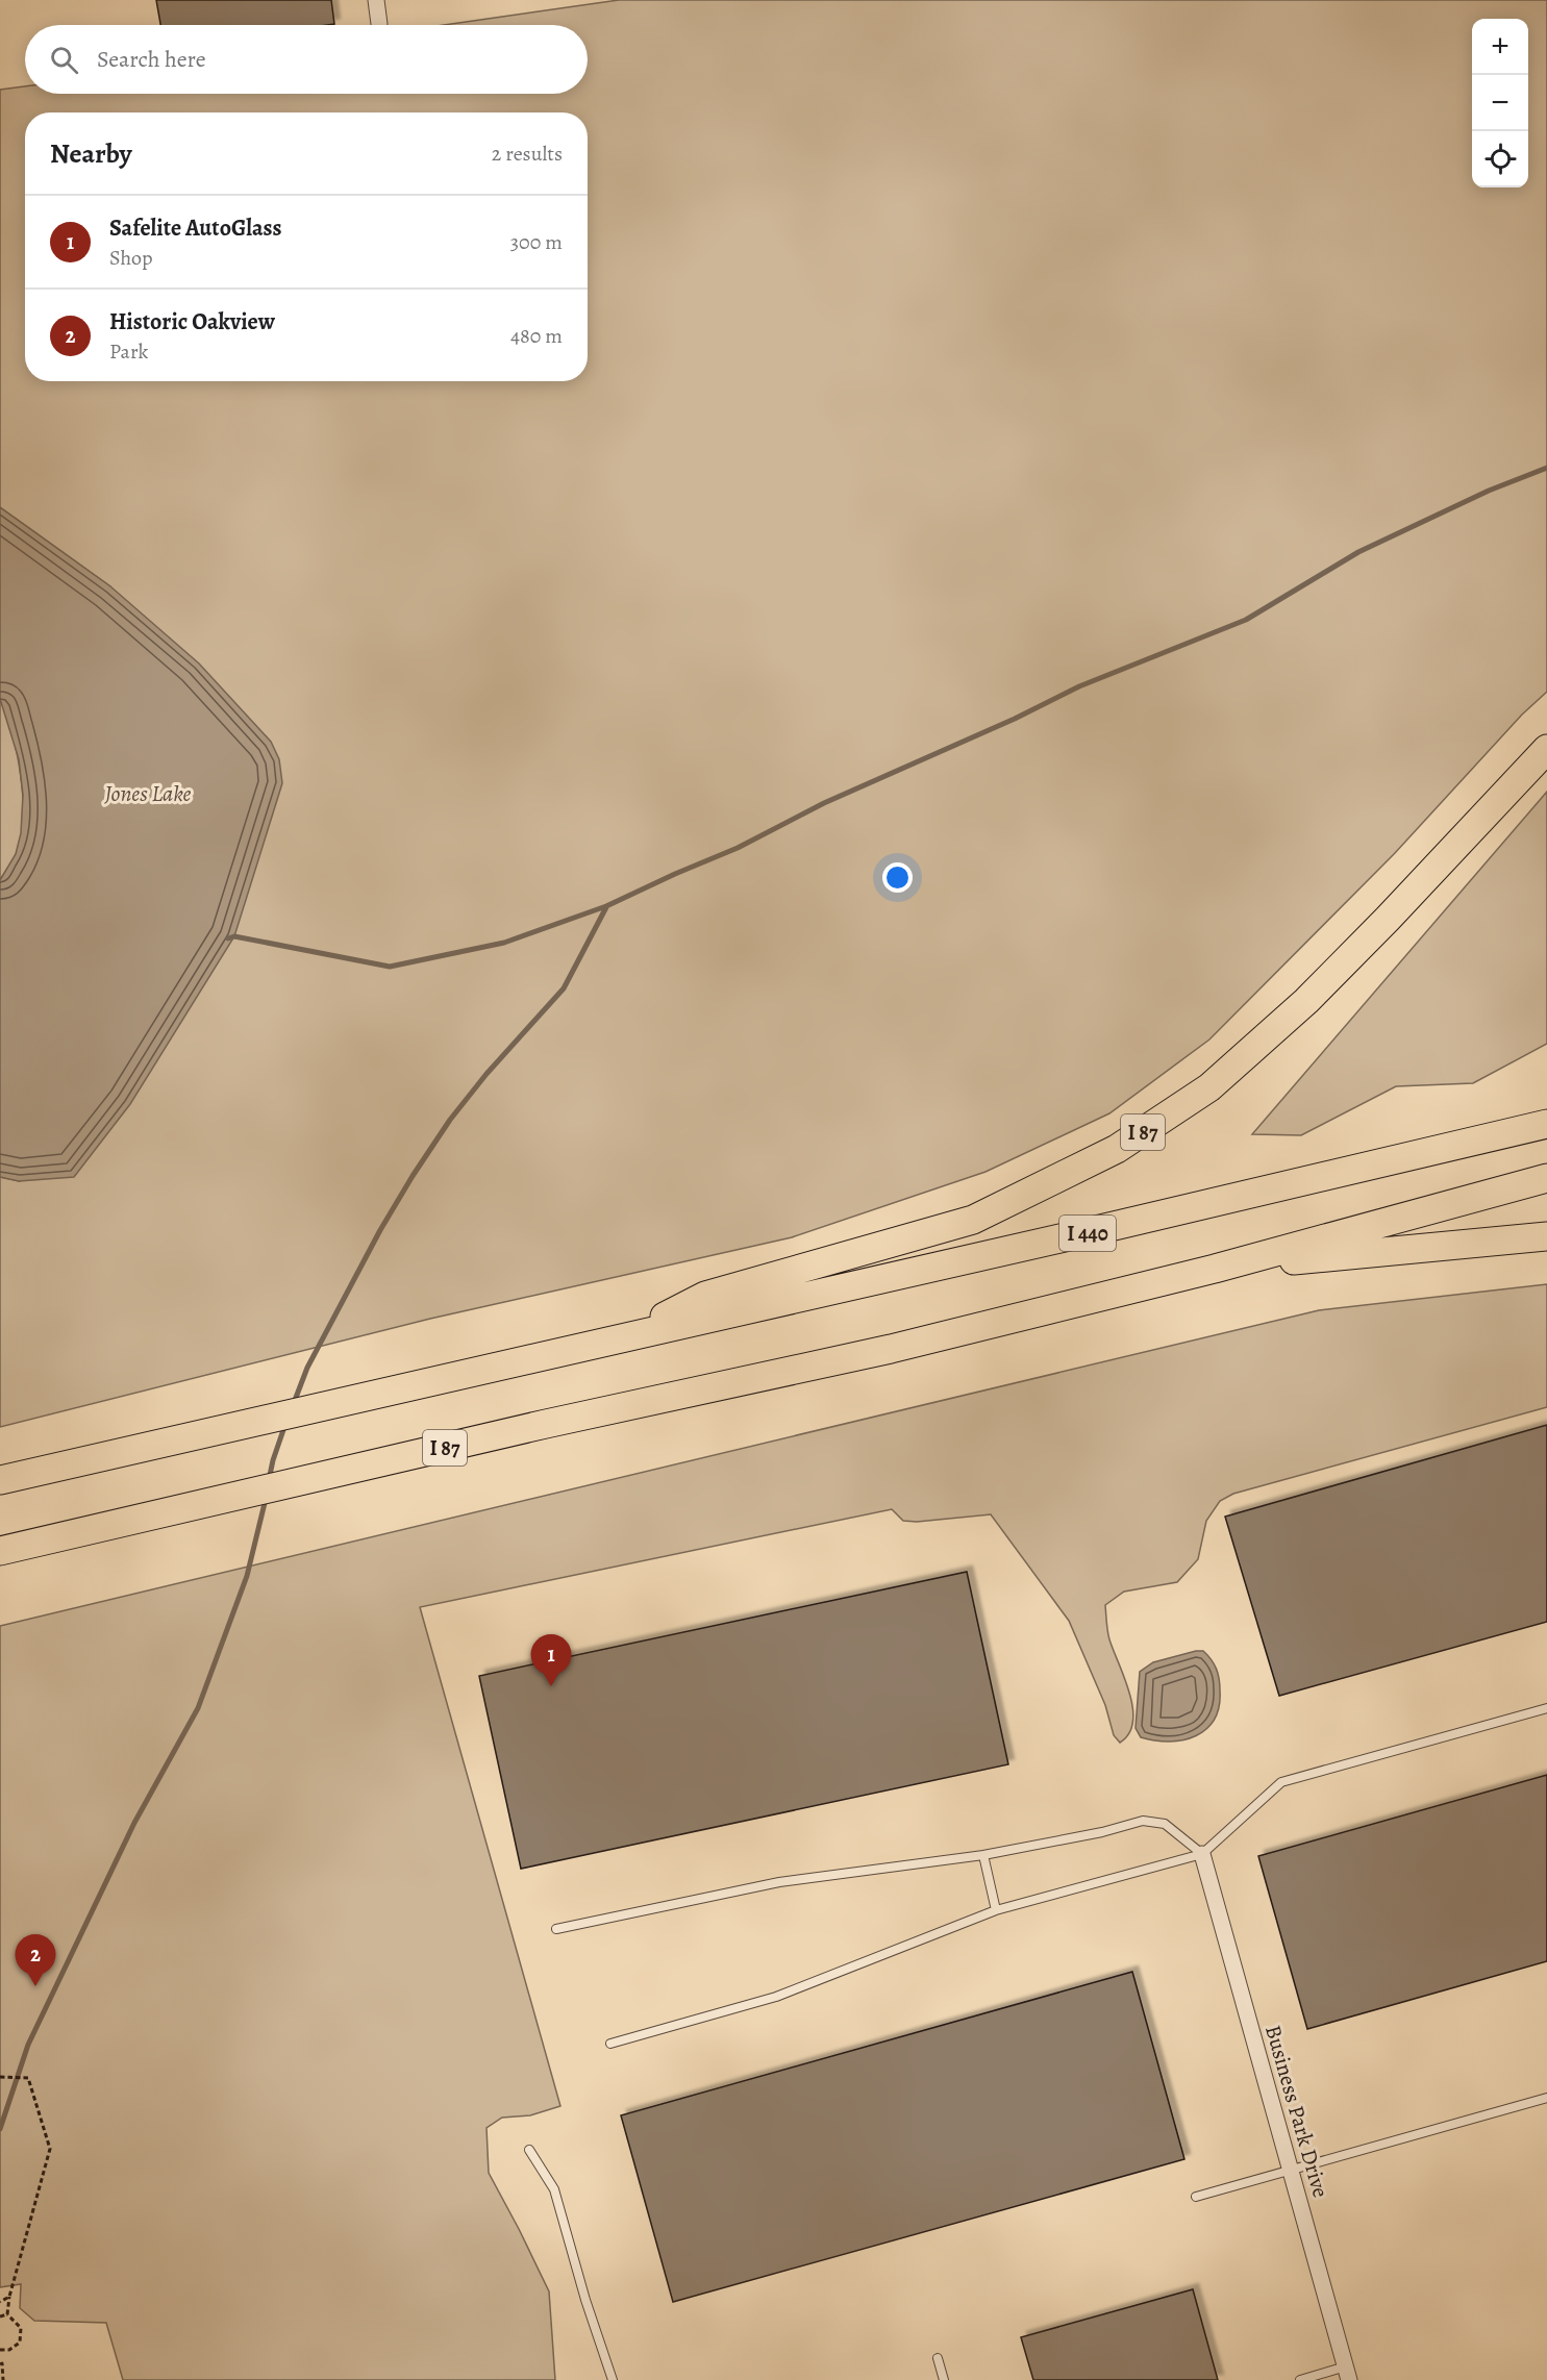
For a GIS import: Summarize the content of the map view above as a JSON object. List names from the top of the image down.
{
  "streets": {
    "highway": ["I 87", "I 440"],
    "street": ["Business Park Drive"]
  },
  "crossings": [
    ["I 87", "I 440"]
  ],
  "water": ["Jones Lake"],
  "page": {
    "map_buttons": ["+", "−"],
    "search": "Search here",
    "heading": ["Nearby", "2 results"],
    "list": [
      {
        "mark": "1",
        "name": "Safelite AutoGlass",
        "note": "Shop",
        "value": "300 m"
      },
      {
        "mark": "2",
        "name": "Historic Oakview",
        "note": "Park",
        "value": "480 m"
      }
    ],
    "pins": ["1", "2"]
  }
}
